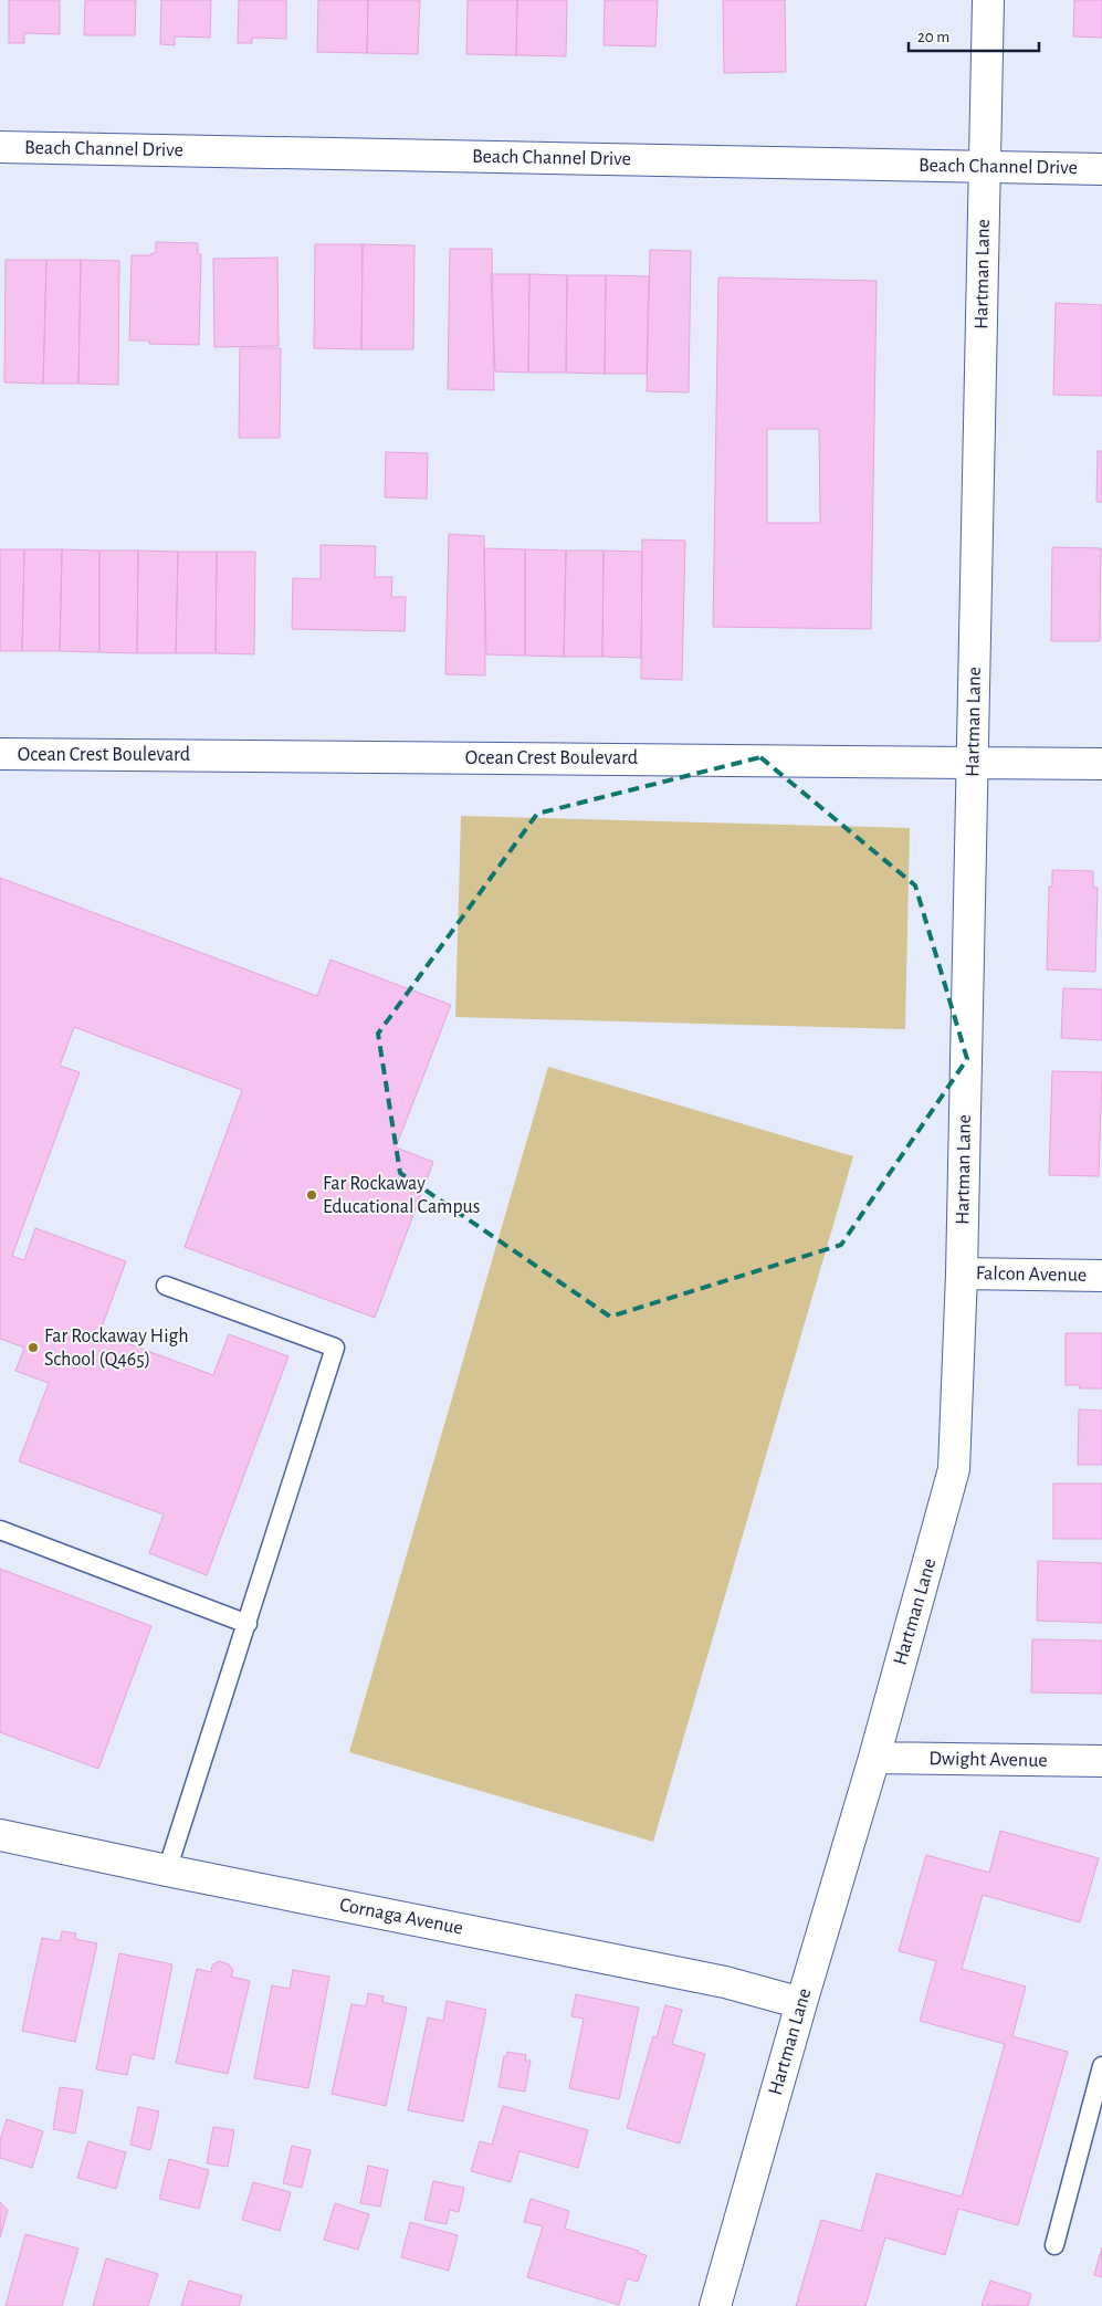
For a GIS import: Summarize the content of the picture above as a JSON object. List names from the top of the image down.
{
  "streets": {
    "street": [
      "Beach Channel Drive",
      "Hartman Lane",
      "Ocean Crest Boulevard",
      "Falcon Avenue",
      "Dwight Avenue",
      "Cornaga Avenue"
    ]
  },
  "crossings": [
    ["Beach Channel Drive", "Hartman Lane"],
    ["Hartman Lane", "Ocean Crest Boulevard"],
    ["Hartman Lane", "Falcon Avenue"],
    ["Hartman Lane", "Dwight Avenue"],
    ["Hartman Lane", "Cornaga Avenue"]
  ],
  "places": ["Far Rockaway Educational Campus", "Far Rockaway High School (Q465)"],
  "scale_bar": "20 m"
}
